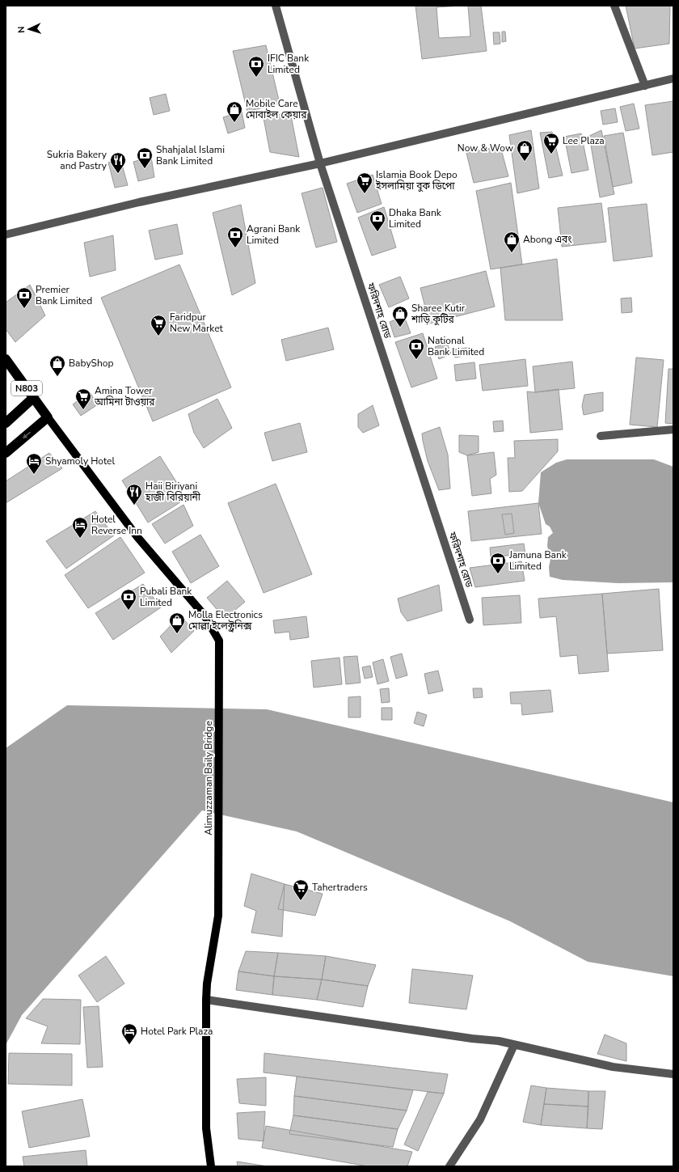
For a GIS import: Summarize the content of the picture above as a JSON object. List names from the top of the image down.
{
  "streets": {
    "highway": ["N803"],
    "main road": ["Alimuzzaman Baily Bridge"],
    "street": ["ফরিদশাহ রোড"]
  },
  "crossings": [
    ["N803", "Alimuzzaman Baily Bridge"]
  ],
  "places": {
    "bank": [
      "IFIC Bank Limited",
      "Shahjalal Islami Bank Limited",
      "Dhaka Bank Limited",
      "Agrani Bank Limited",
      "Premier Bank Limited",
      "National Bank Limited",
      "Jamuna Bank Limited",
      "Pubali Bank Limited"
    ],
    "shop": [
      "Mobile Care মোবাইল কেয়ার",
      "Now & Wow",
      "Abong এবং",
      "Sharee Kutir শাড়ি কুটির",
      "BabyShop",
      "Molla Electronics মোল্লা ইলেক্ট্রনিক্স"
    ],
    "supermarket": [
      "Lee Plaza",
      "Islamia Book Depo ইসলামিয়া বুক ডিপো",
      "Faridpur New Market",
      "Amina Tower আমিনা টাওয়ার",
      "Tahertraders"
    ],
    "restaurant": ["Sukria Bakery and Pastry", "Haji Biriyani হাজী বিরিয়ানী"],
    "hotel": ["Shyamoly Hotel", "Hotel Reverse Inn", "Hotel Park Plaza"]
  },
  "north": "left"
}
